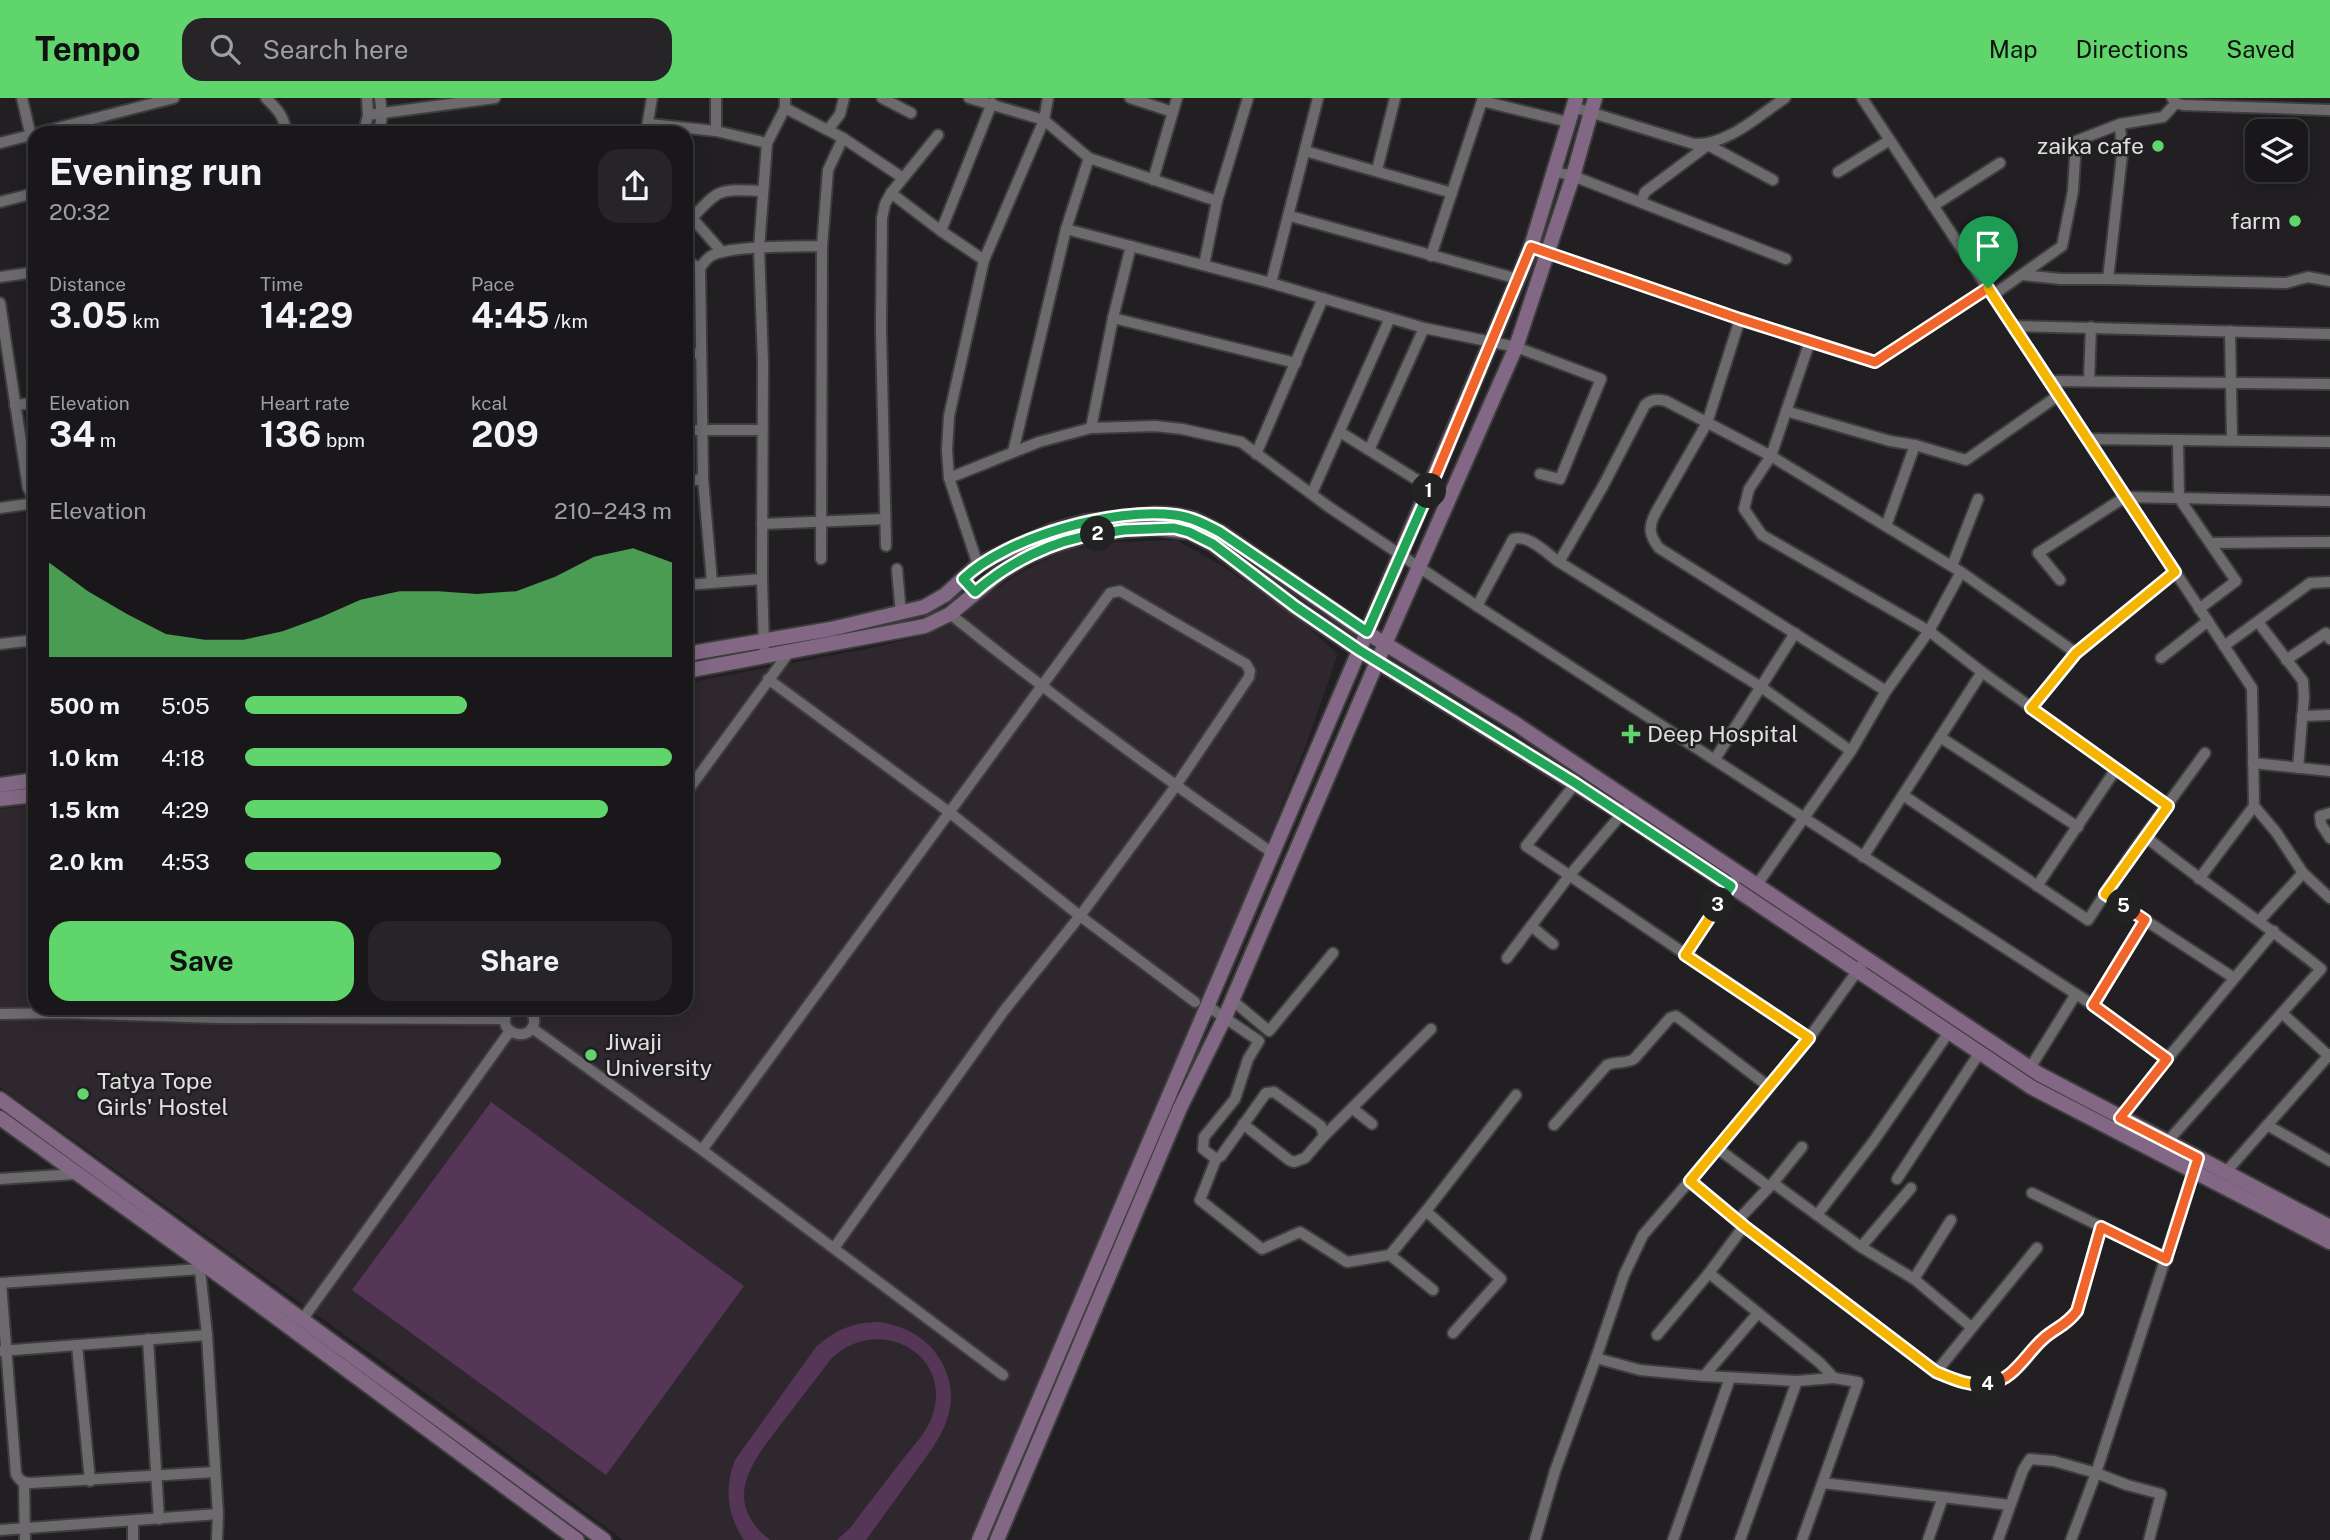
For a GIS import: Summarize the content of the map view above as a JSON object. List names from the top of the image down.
{
  "places": {
    "other": [
      "zaika cafe",
      "farm",
      "Jiwaji University",
      "Tatya Tope Girls' Hostel"
    ],
    "health": ["Deep Hospital"]
  },
  "page": {
    "header": "Tempo",
    "search": "Search here",
    "nav": ["Map", "Directions", "Saved"],
    "heading": ["Evening run", "20:32"],
    "stats": [
      ["Distance", "3.05 km"],
      ["Time", "14:29"],
      ["Pace", "4:45 /km"],
      ["Elevation", "34 m"],
      ["Heart rate", "136 bpm"],
      ["kcal", "209"]
    ],
    "pins": [
      "1",
      "2",
      "3",
      "5",
      "4"
    ],
    "chart": ["Elevation", "210–243 m"],
    "list": [
      {
        "name": "500 m",
        "note": "5:05"
      },
      {
        "name": "1.0 km",
        "note": "4:18"
      },
      {
        "name": "1.5 km",
        "note": "4:29"
      },
      {
        "name": "2.0 km",
        "note": "4:53"
      }
    ],
    "buttons": ["Save", "Share"]
  }
}
